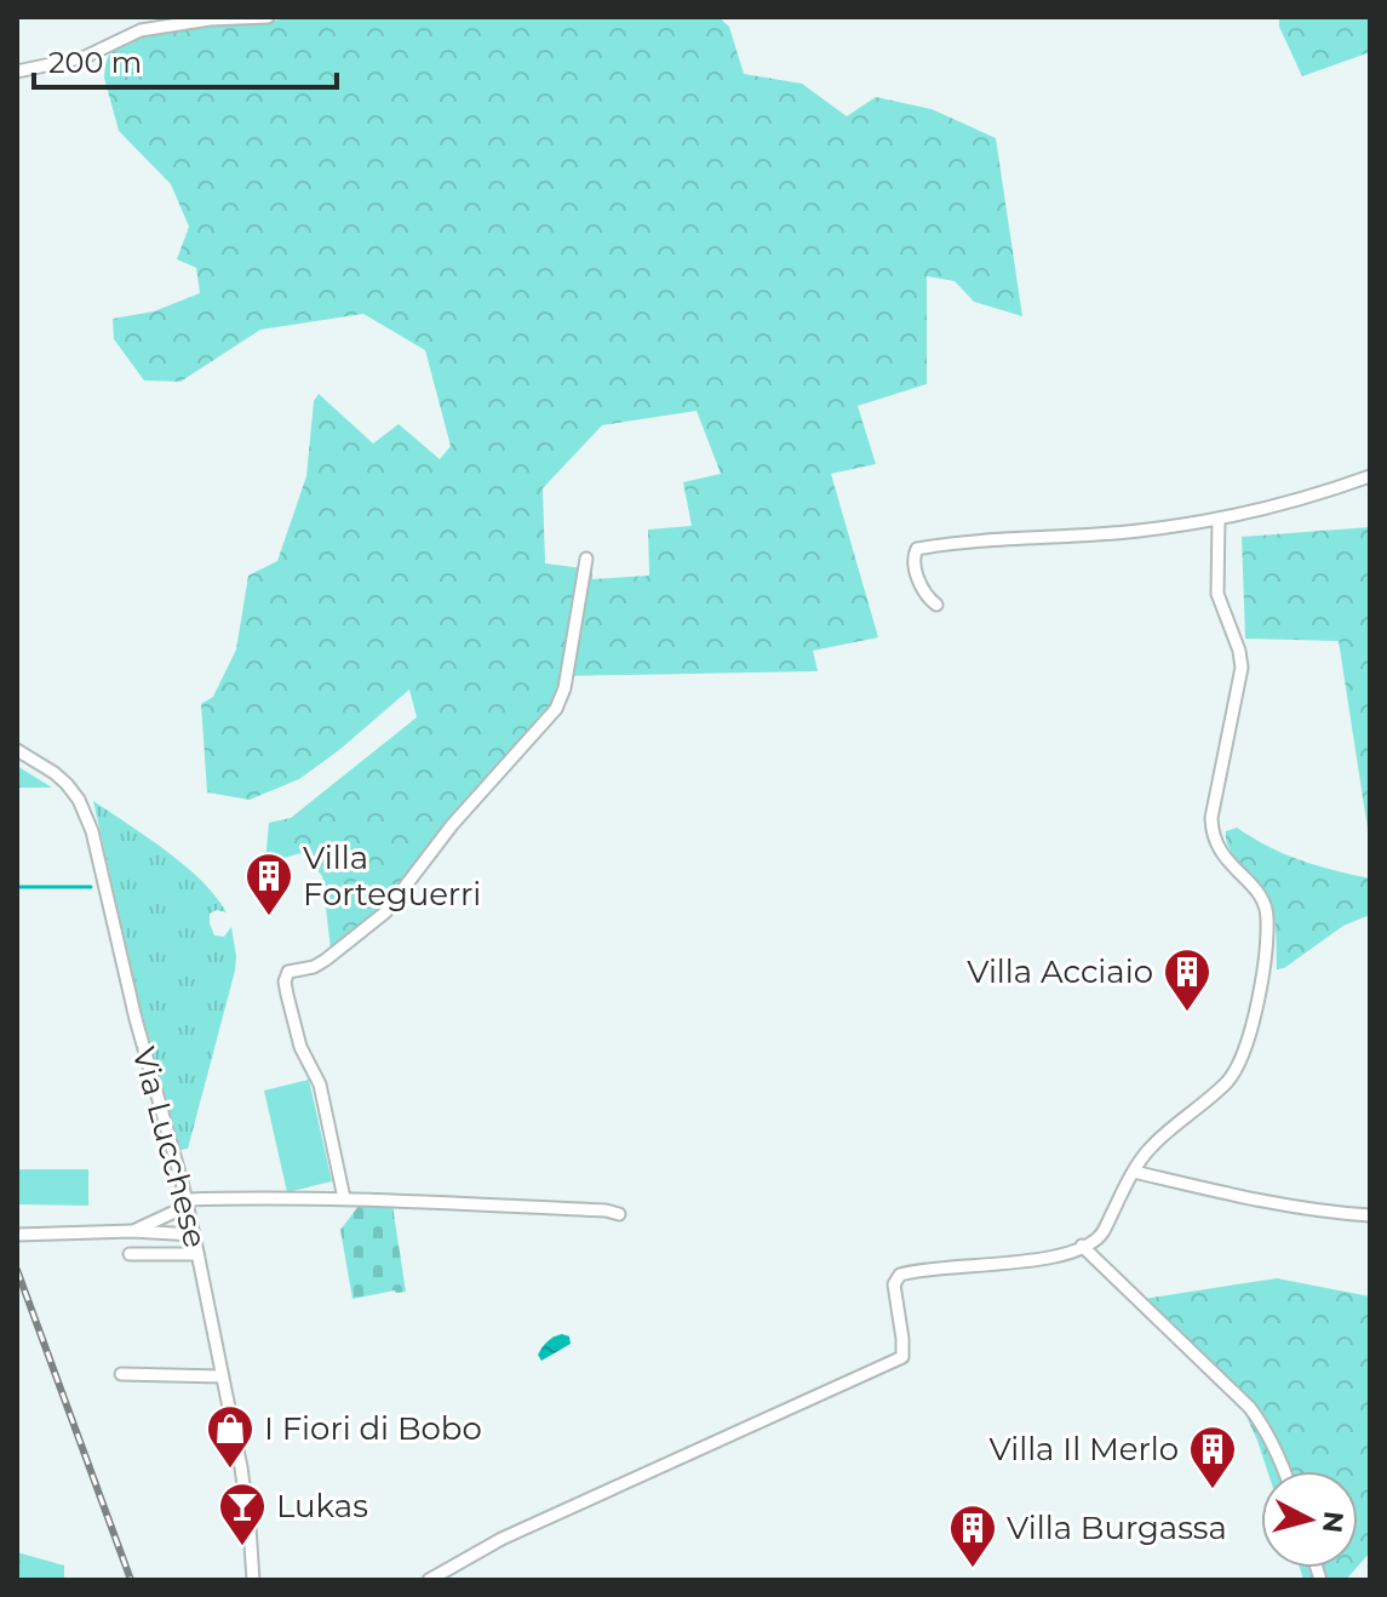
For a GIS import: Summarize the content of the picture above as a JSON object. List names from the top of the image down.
{
  "streets": {
    "street": ["Via Lucchese"]
  },
  "places": {
    "building": [
      "Villa Forteguerri",
      "Villa Acciaio",
      "Villa Il Merlo",
      "Villa Burgassa"
    ],
    "shop": ["I Fiori di Bobo"],
    "bar": ["Lukas"]
  },
  "scale_bar": "200 m",
  "north": "right"
}
